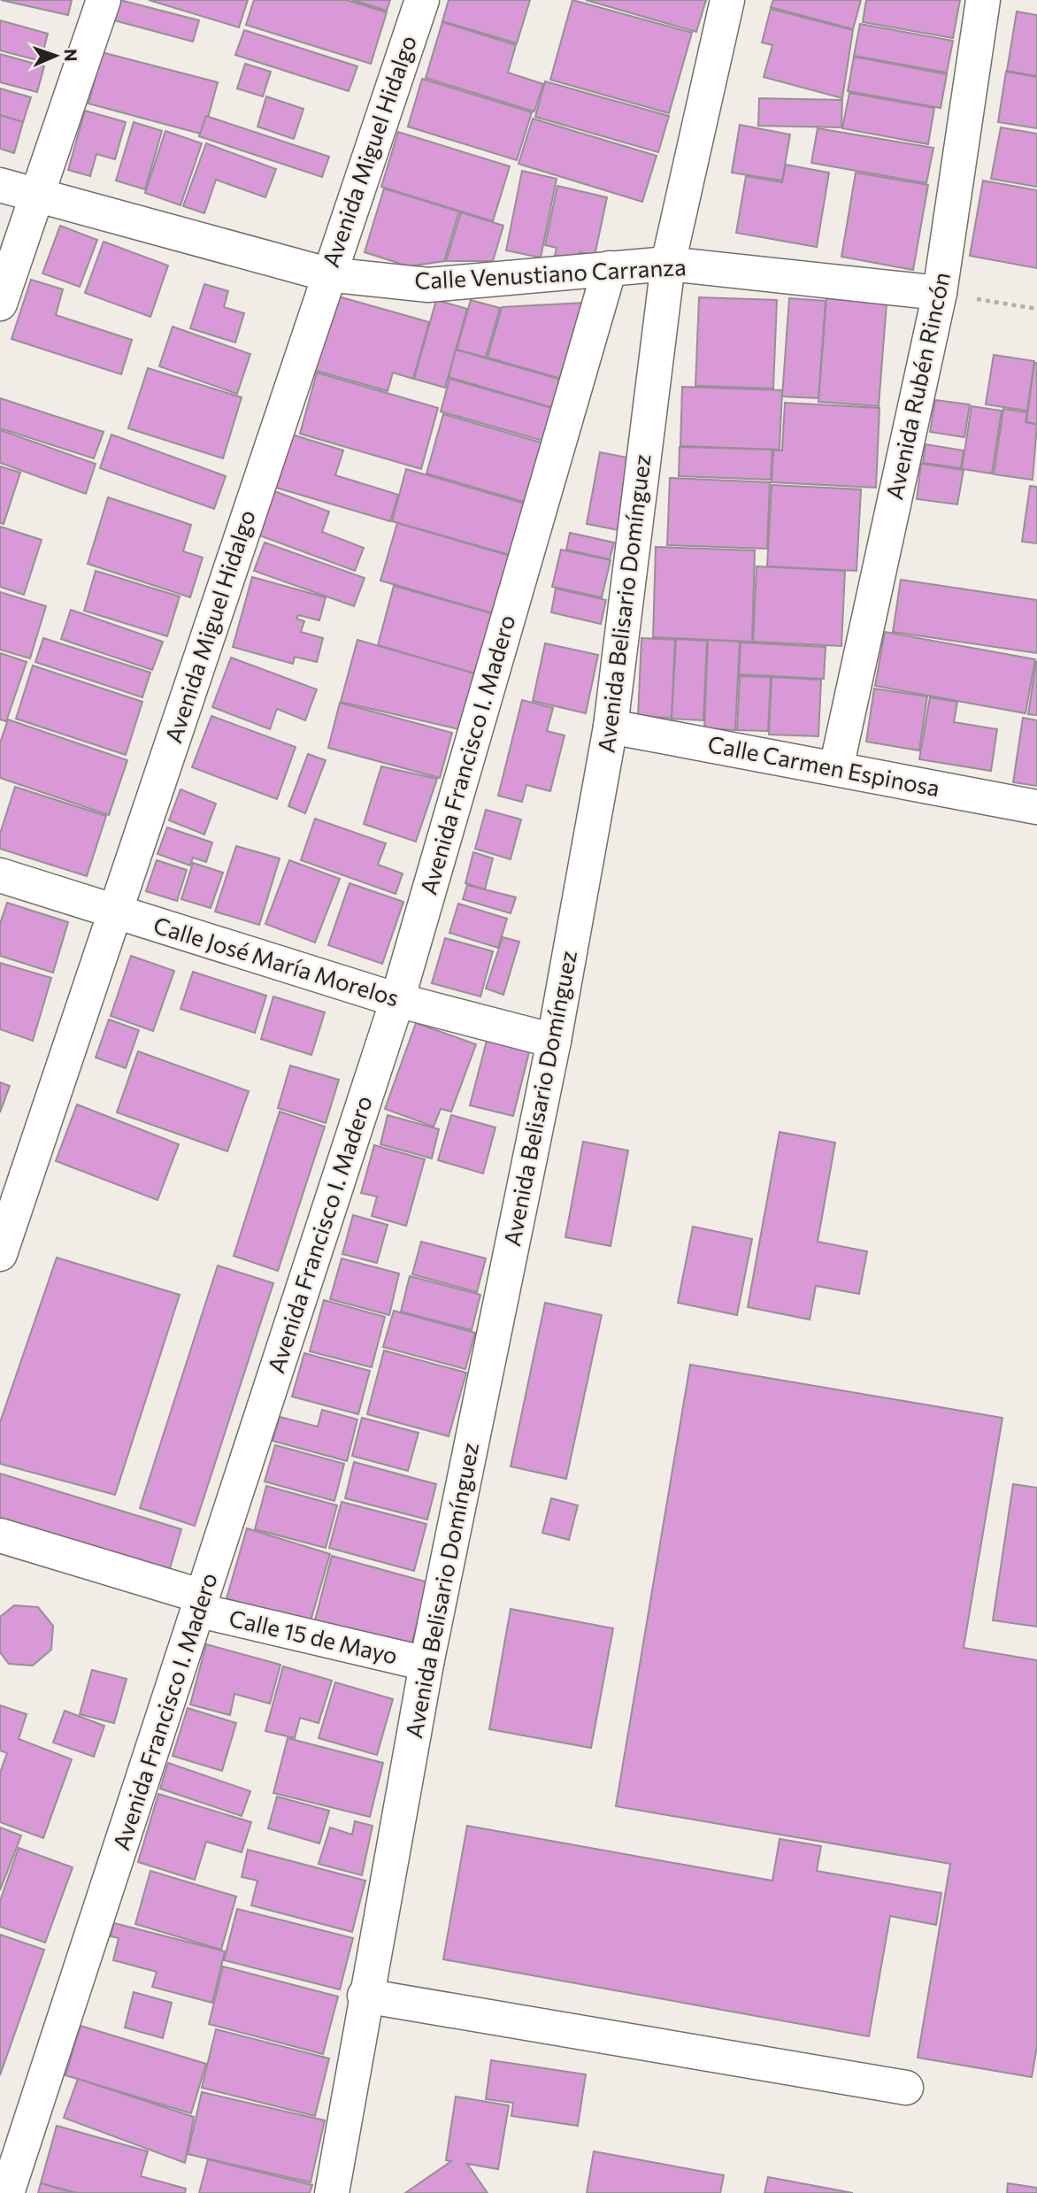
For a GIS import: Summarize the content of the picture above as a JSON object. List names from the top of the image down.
{
  "streets": {
    "street": [
      "Avenida Miguel Hidalgo",
      "Calle Venustiano Carranza",
      "Avenida Rubén Rincón",
      "Avenida Belisario Domínguez",
      "Avenida Francisco I. Madero",
      "Calle Carmen Espinosa",
      "Calle José María Morelos",
      "Calle 15 de Mayo"
    ]
  },
  "crossings": [
    ["Avenida Miguel Hidalgo", "Calle Venustiano Carranza"],
    ["Avenida Miguel Hidalgo", "Calle José María Morelos"],
    ["Calle Venustiano Carranza", "Avenida Rubén Rincón"],
    ["Calle Venustiano Carranza", "Avenida Belisario Domínguez"],
    ["Calle Venustiano Carranza", "Avenida Francisco I. Madero"],
    ["Avenida Rubén Rincón", "Calle Carmen Espinosa"],
    ["Avenida Belisario Domínguez", "Calle Carmen Espinosa"],
    ["Avenida Belisario Domínguez", "Calle José María Morelos"],
    ["Avenida Belisario Domínguez", "Calle 15 de Mayo"],
    ["Avenida Francisco I. Madero", "Calle José María Morelos"],
    ["Avenida Francisco I. Madero", "Calle 15 de Mayo"]
  ],
  "north": "right"
}
